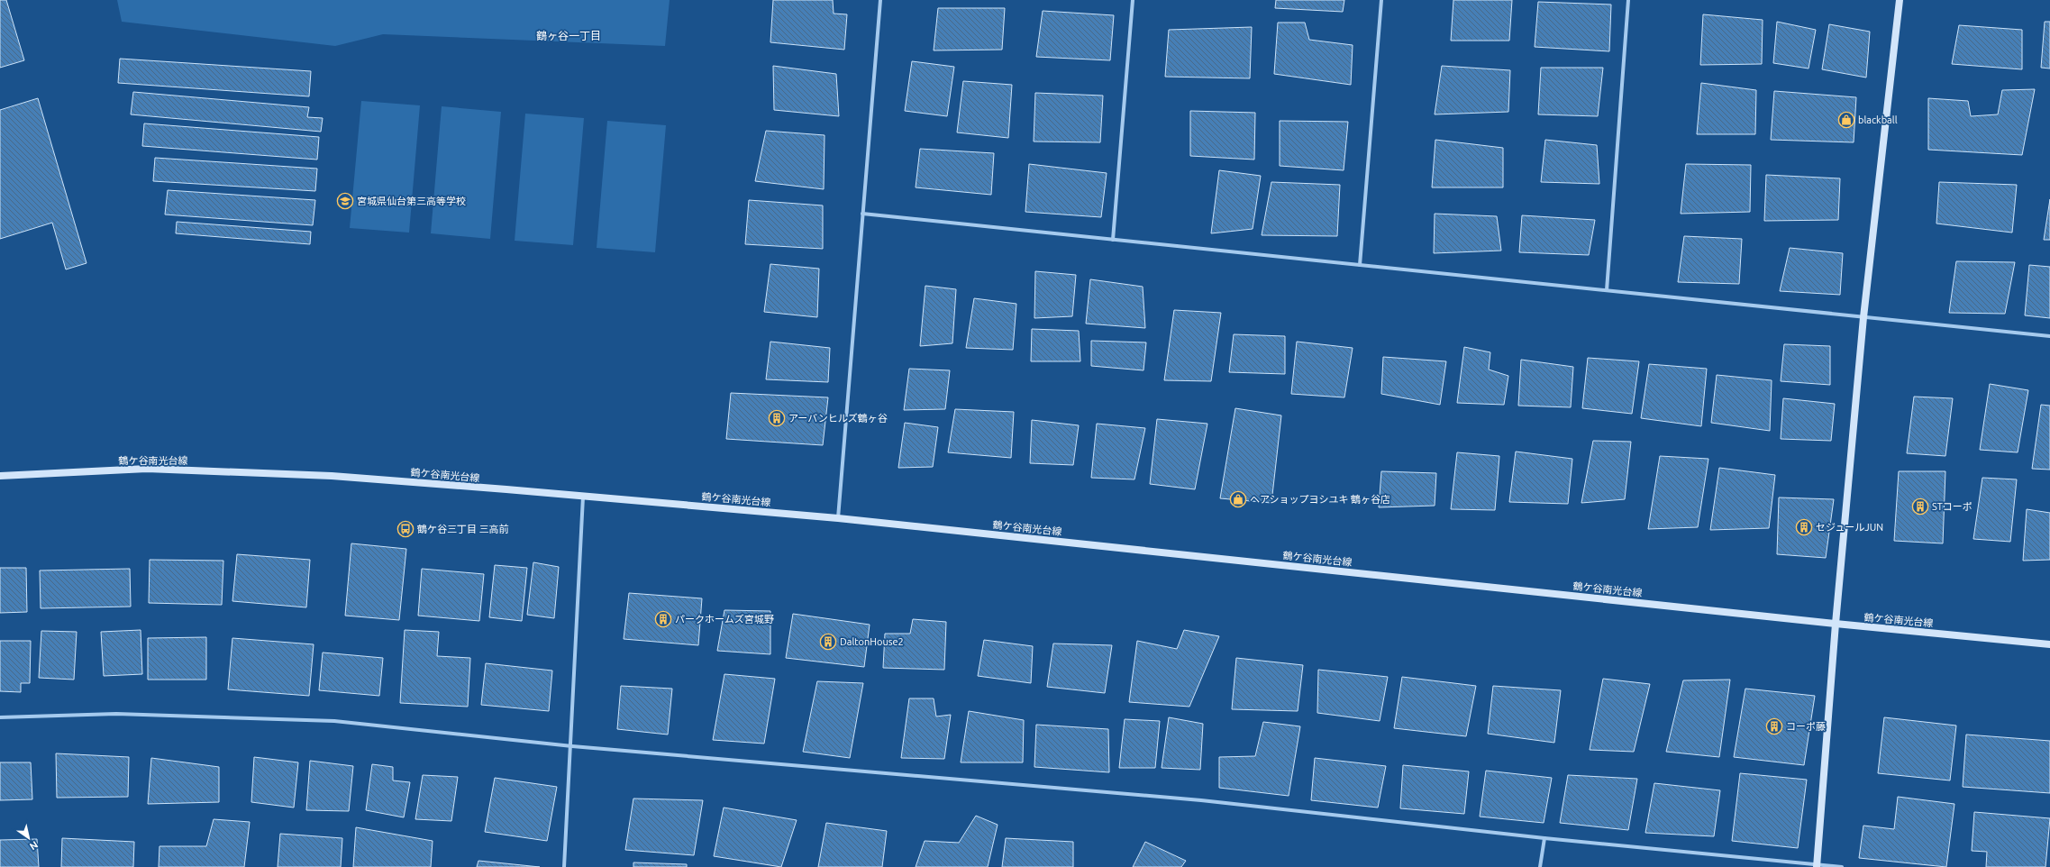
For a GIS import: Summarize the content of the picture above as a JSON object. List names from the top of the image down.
{
  "streets": {
    "street": ["鶴ケ谷南光台線"]
  },
  "districts": ["鶴ヶ谷一丁目"],
  "places": {
    "shop": ["blackball", "ヘアショップヨシユキ 鶴ヶ谷店"],
    "school or university": ["宮城県仙台第三高等学校"],
    "building": [
      "アーバンヒルズ鶴ヶ谷",
      "STコーポ",
      "セジュールJUN",
      "パークホームズ宮城野",
      "DaltonHouse2",
      "コーポ藤"
    ],
    "bus stop": ["鶴ケ谷三丁目 三高前"]
  },
  "north": "bottom right"
}
